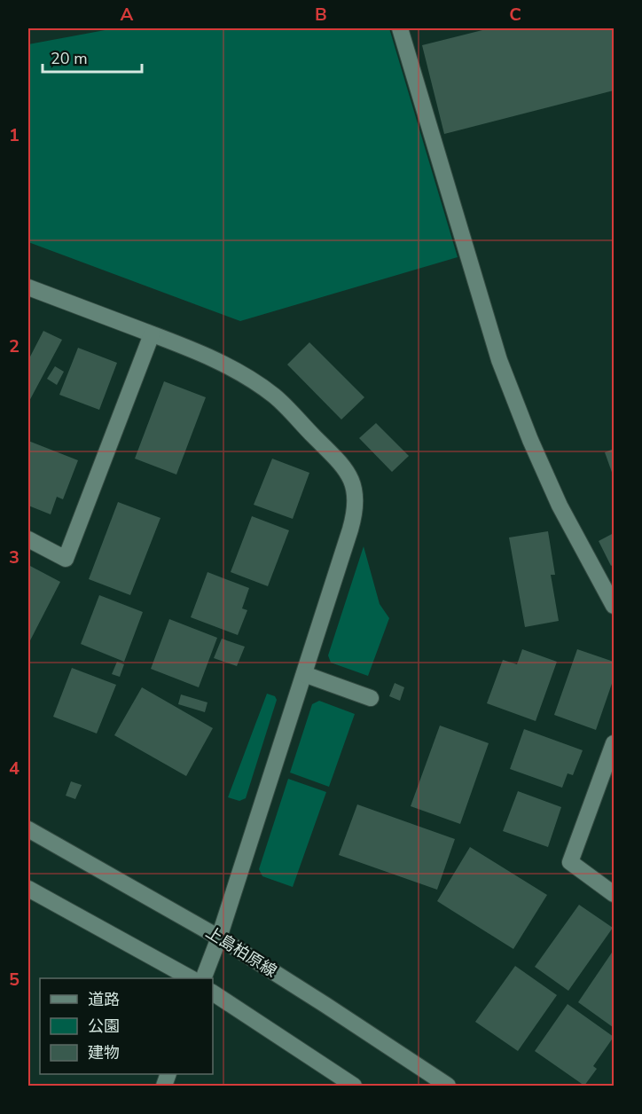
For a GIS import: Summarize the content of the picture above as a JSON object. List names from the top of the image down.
{
  "streets": {
    "street": ["上島柏原線"]
  },
  "legend": ["道路", "公園", "建物"],
  "scale_bar": "20 m",
  "grid": {
    "columns": ["A", "B", "C"],
    "rows": [
      "1",
      "2",
      "3",
      "4",
      "5"
    ]
  }
}
